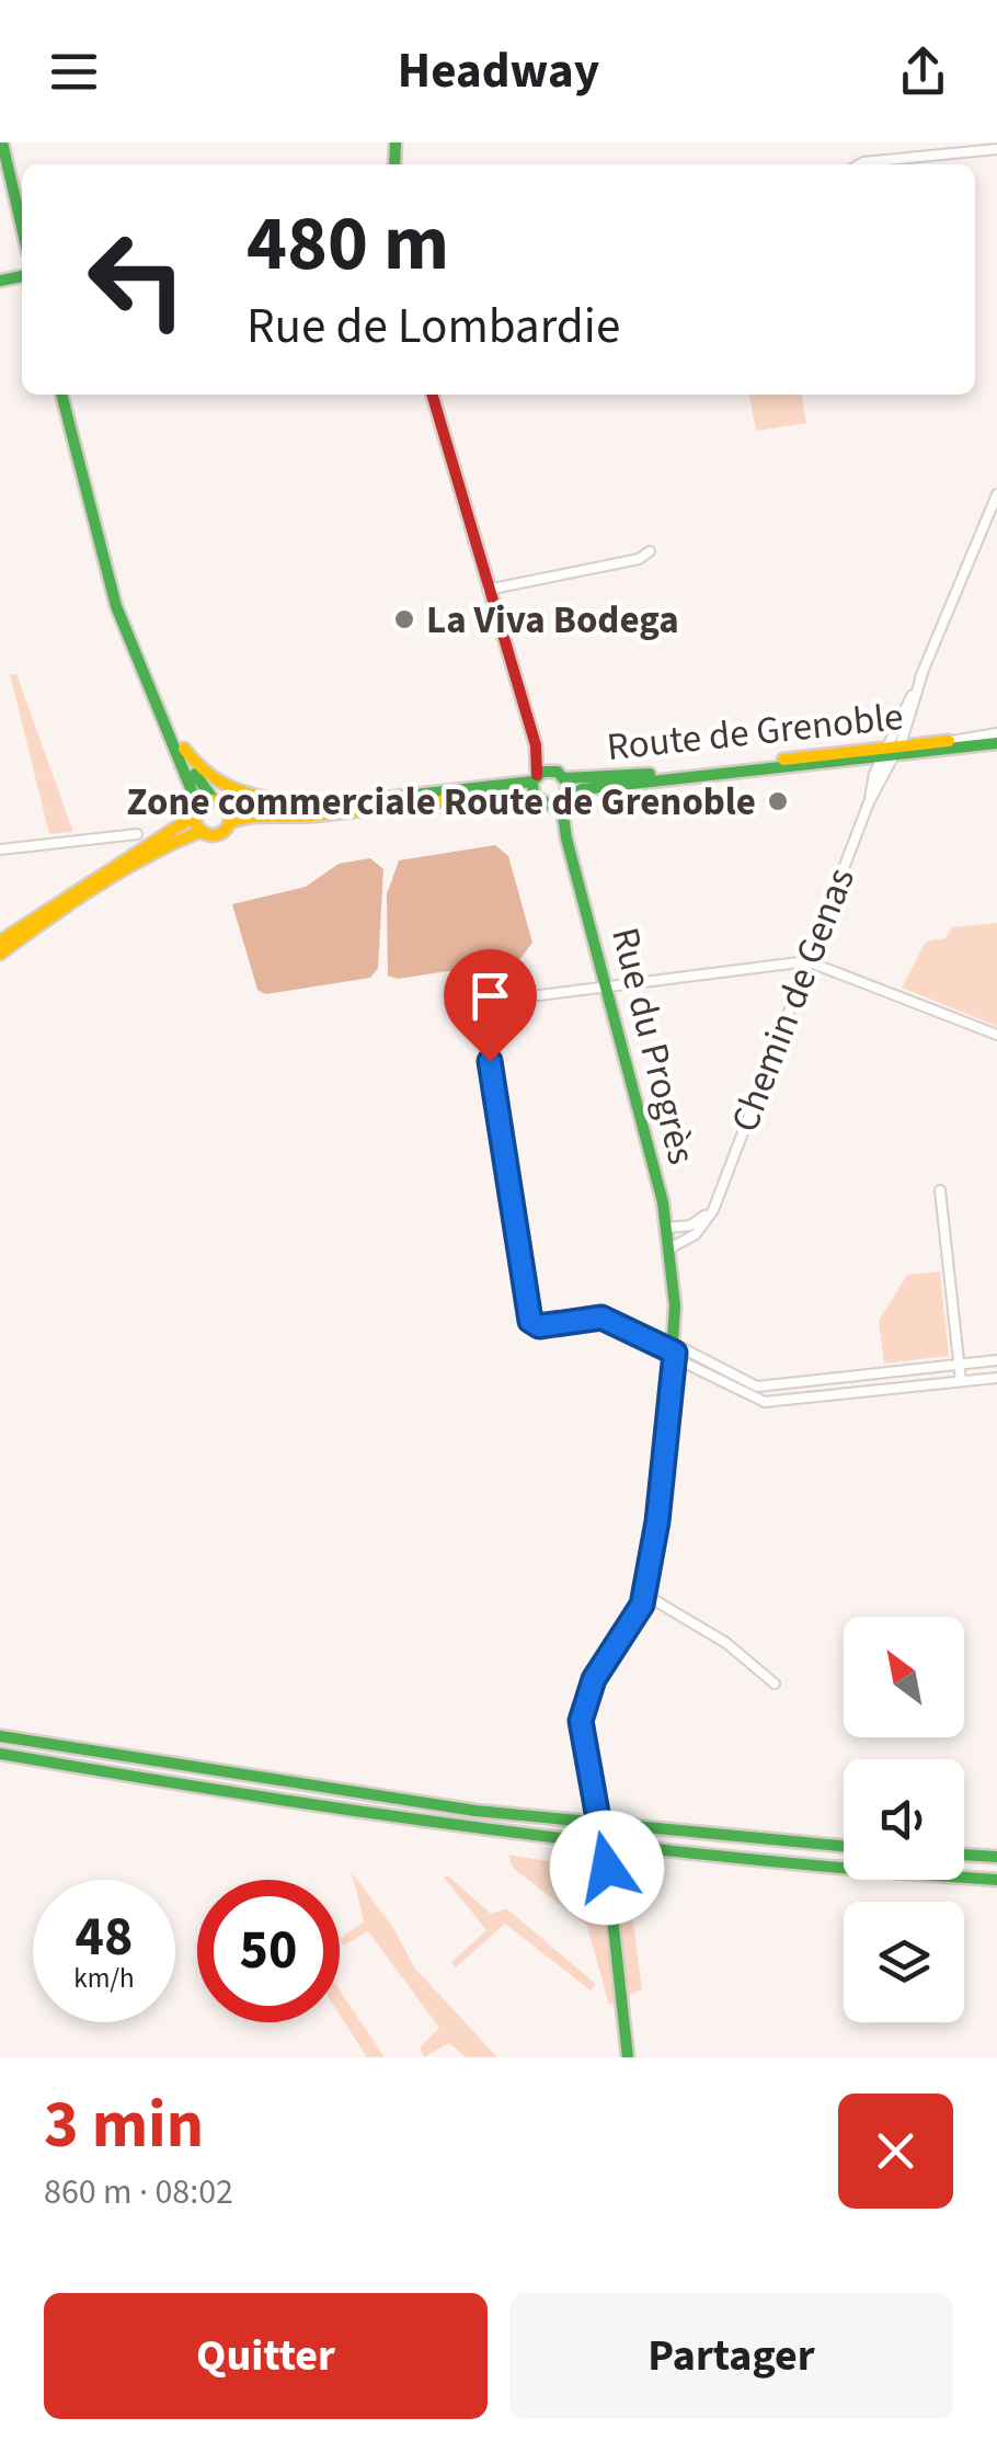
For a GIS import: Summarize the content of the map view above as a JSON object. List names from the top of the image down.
{
  "streets": {
    "main road": ["Route de Grenoble", "Rue du Progrès"],
    "street": ["Chemin de Genas"]
  },
  "crossings": [
    ["Route de Grenoble", "Chemin de Genas"],
    ["Route de Grenoble", "Rue du Progrès"],
    ["Chemin de Genas", "Rue du Progrès"]
  ],
  "places": ["La Viva Bodega", "Zone commerciale Route de Grenoble"],
  "north": "top left",
  "page": {
    "header": "Headway",
    "turn": ["480 m", "Rue de Lombardie"],
    "speed": "48 km/h",
    "limit": "50",
    "heading": ["3 min", "860 m · 08:02"],
    "buttons": ["Quitter", "Partager"]
  }
}
